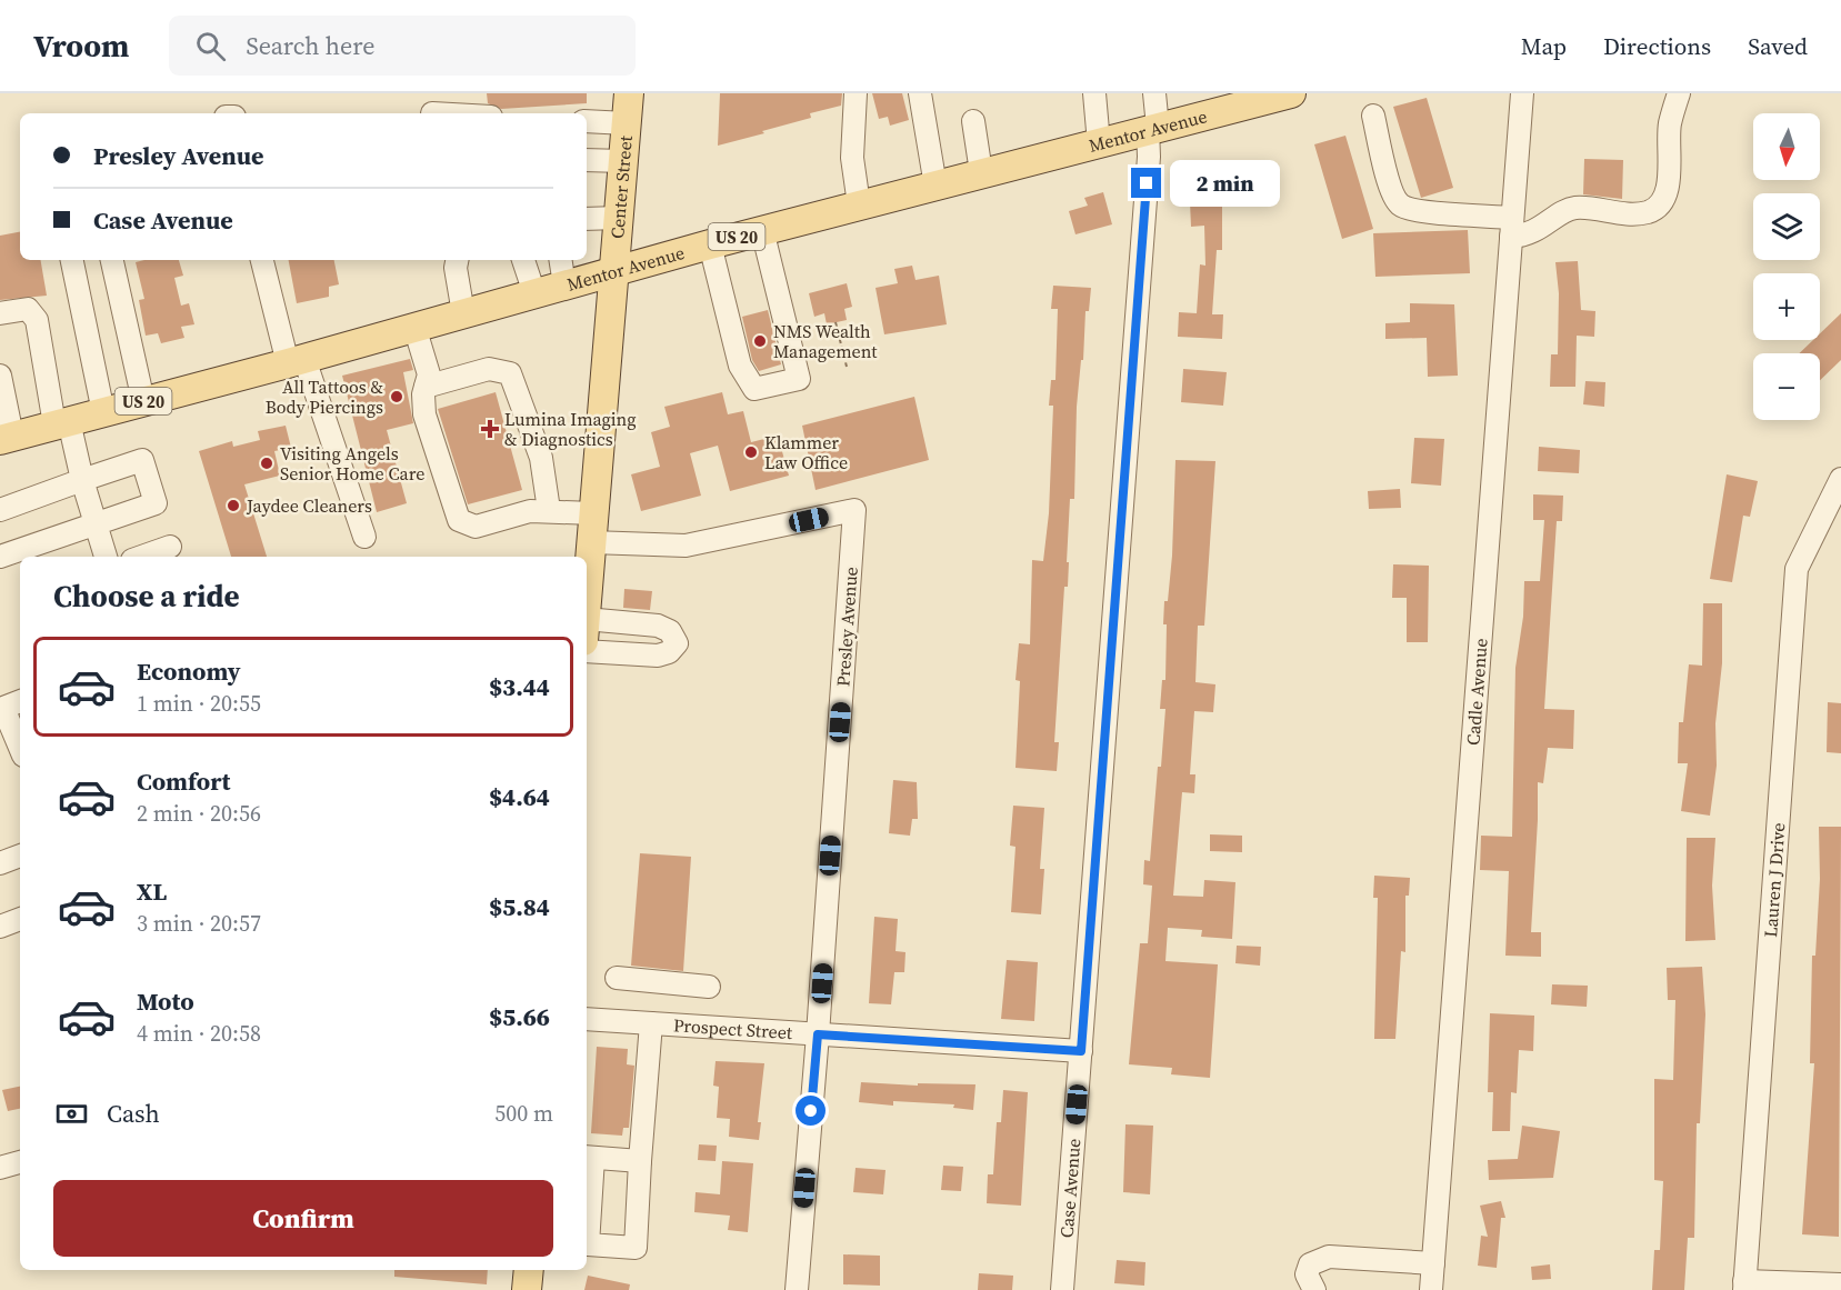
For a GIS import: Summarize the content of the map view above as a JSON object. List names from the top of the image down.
{
  "streets": {
    "main road": ["Mentor Avenue", "Center Street", "US 20"],
    "street": [
      "Presley Avenue",
      "Cadle Avenue",
      "Lauren J Drive",
      "Prospect Street",
      "Case Avenue"
    ]
  },
  "crossings": [
    ["Mentor Avenue", "Center Street"],
    ["Mentor Avenue", "Case Avenue"],
    ["Center Street", "Presley Avenue"],
    ["Presley Avenue", "Prospect Street"],
    ["Prospect Street", "Case Avenue"]
  ],
  "places": {
    "other": [
      "NMS Wealth Management",
      "All Tattoos & Body Piercings",
      "Klammer Law Office",
      "Visiting Angels Senior Home Care",
      "Jaydee Cleaners"
    ],
    "health": ["Lumina Imaging & Diagnostics"]
  },
  "north": "bottom",
  "page": {
    "header": "Vroom",
    "search": "Search here",
    "nav": ["Map", "Directions", "Saved"],
    "map_buttons": ["+", "−"],
    "banner": ["Presley Avenue", "Case Avenue"],
    "bubble": "2 min",
    "heading": "Choose a ride",
    "list": [
      {
        "name": "Economy",
        "note": "1 min · 20:55",
        "value": "$3.44"
      },
      {
        "name": "Comfort",
        "note": "2 min · 20:56",
        "value": "$4.64"
      },
      {
        "name": "XL",
        "note": "3 min · 20:57",
        "value": "$5.84"
      },
      {
        "name": "Moto",
        "note": "4 min · 20:58",
        "value": "$5.66"
      }
    ],
    "pay": ["Cash", "500 m"],
    "buttons": "Confirm"
  }
}
